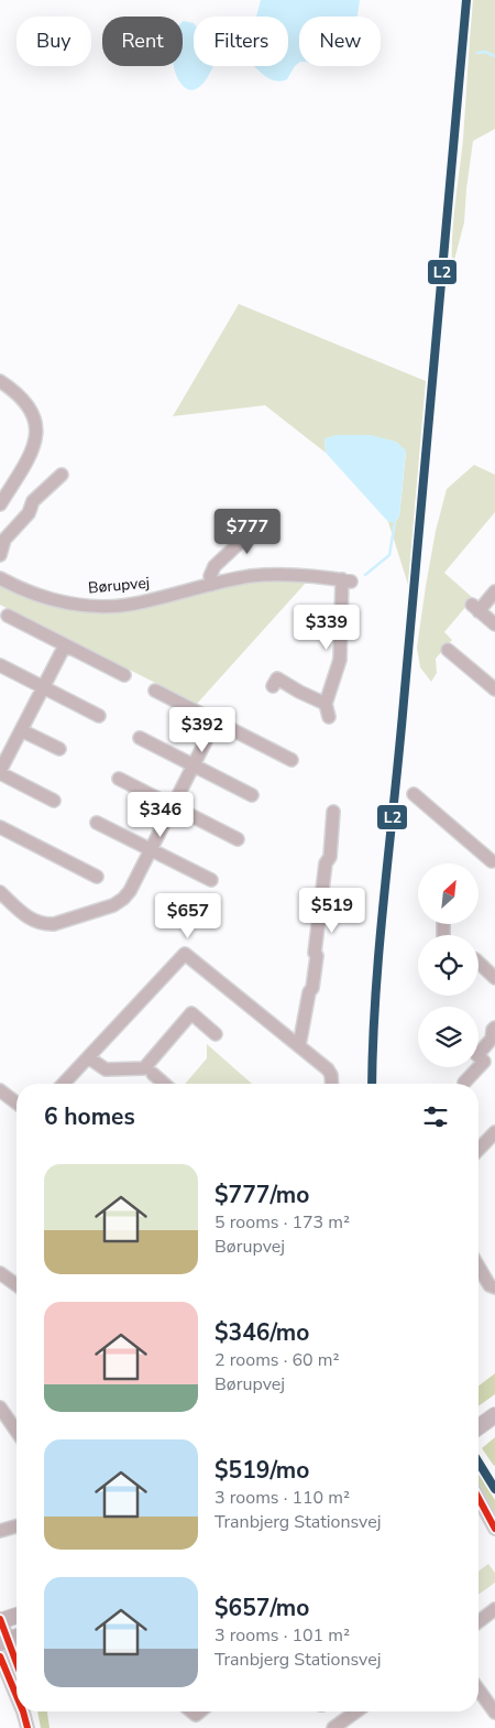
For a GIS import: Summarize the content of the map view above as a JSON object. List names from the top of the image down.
{
  "streets": {
    "street": ["Børupvej"]
  },
  "lines": ["transit line L2"],
  "north": "top right",
  "page": {
    "chip": [
      "Buy",
      "Rent",
      "Filters",
      "New"
    ],
    "price": [
      "$777",
      "$339",
      "$392",
      "$346",
      "$519",
      "$657"
    ],
    "heading": "6 homes",
    "list": [
      {
        "name": "$777/mo",
        "note": "5 rooms · 173 m² · Børupvej"
      },
      {
        "name": "$346/mo",
        "note": "2 rooms · 60 m² · Børupvej"
      },
      {
        "name": "$519/mo",
        "note": "3 rooms · 110 m² · Tranbjerg Stationsvej"
      },
      {
        "name": "$657/mo",
        "note": "3 rooms · 101 m² · Tranbjerg Stationsvej"
      }
    ]
  }
}
